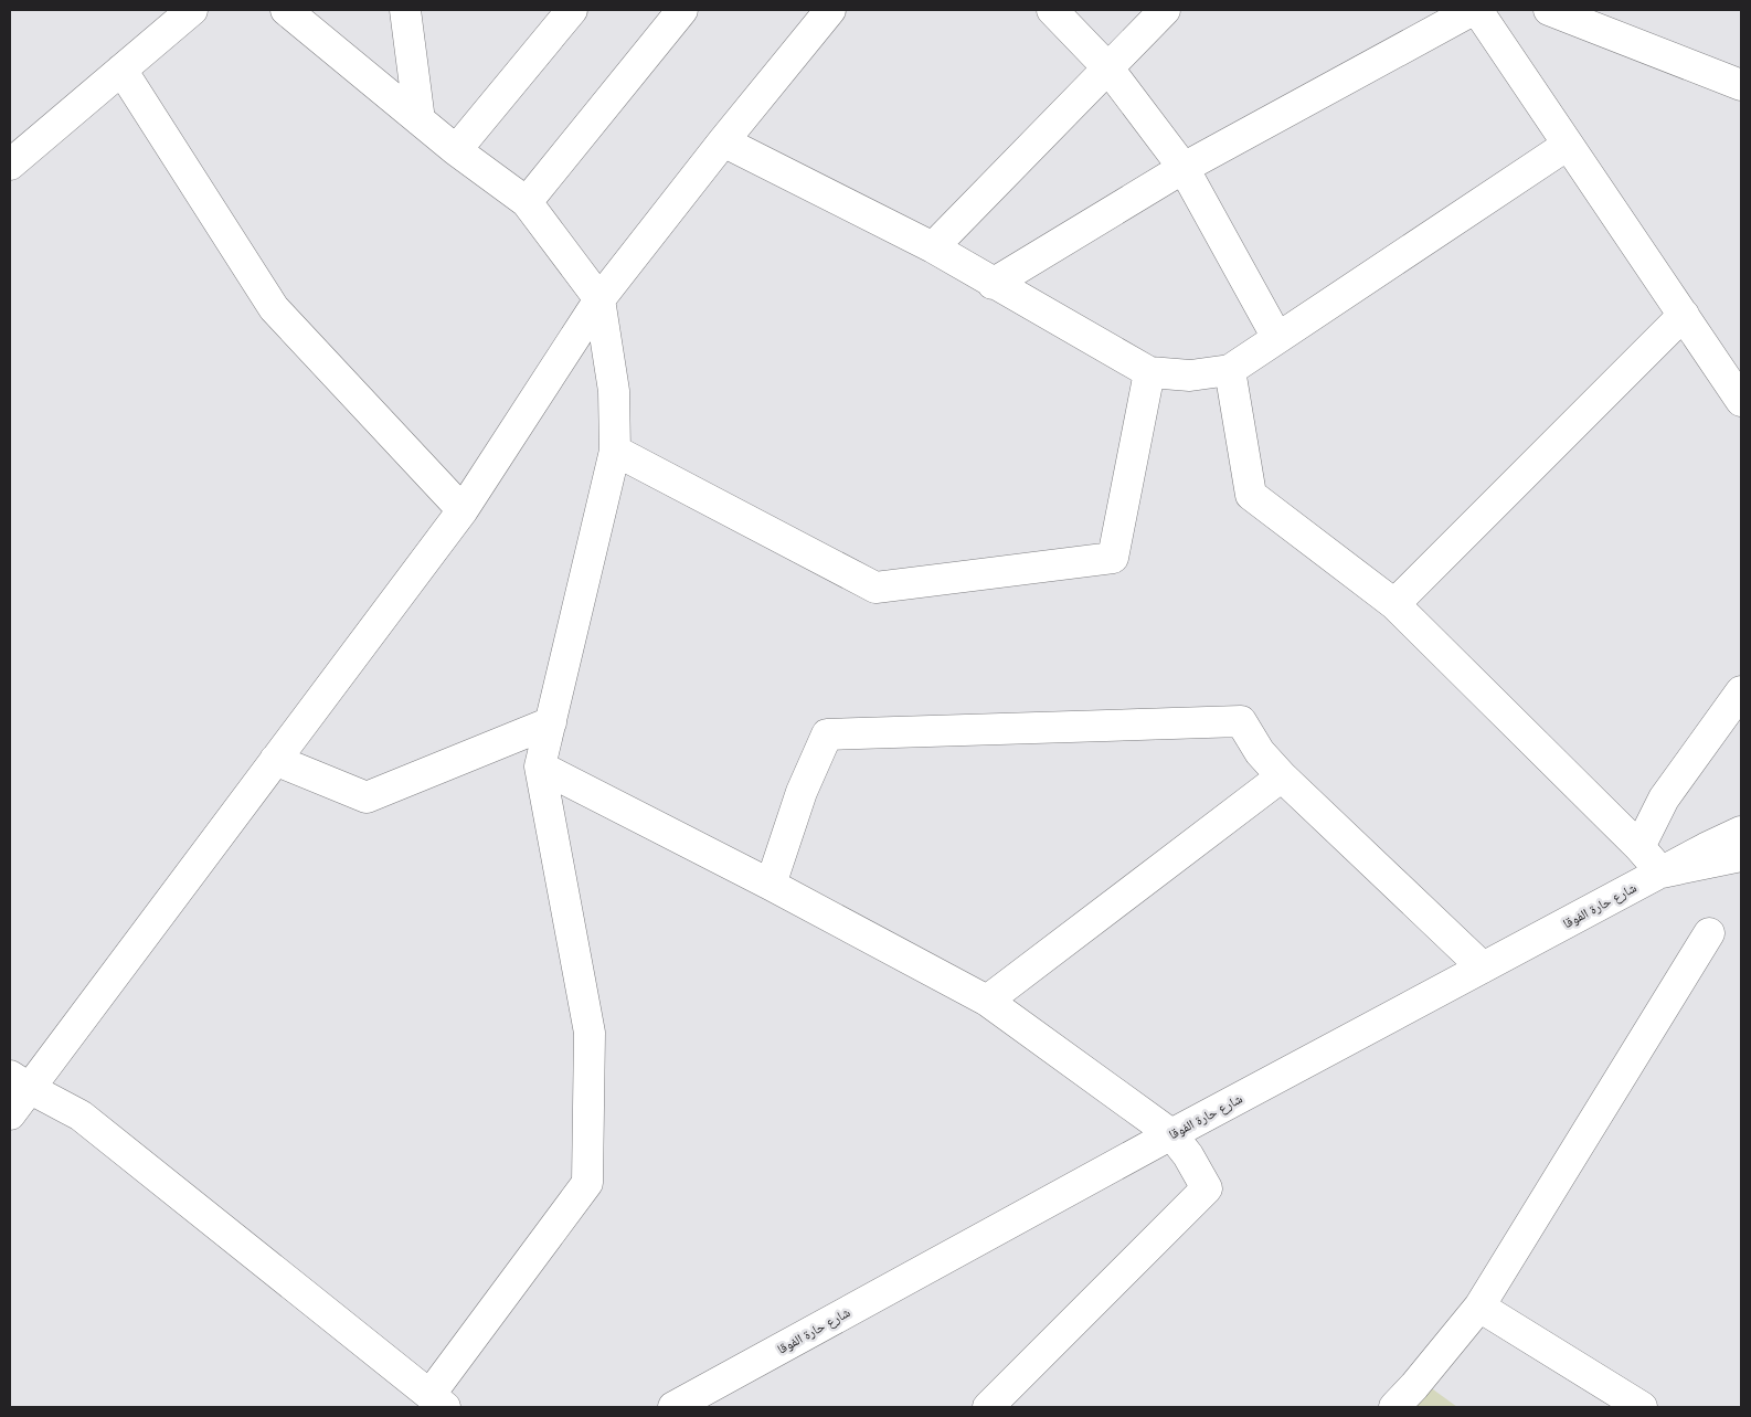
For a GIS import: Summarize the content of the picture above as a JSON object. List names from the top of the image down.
{
  "streets": {
    "street": ["شارع حارة الفوقا"]
  }
}
